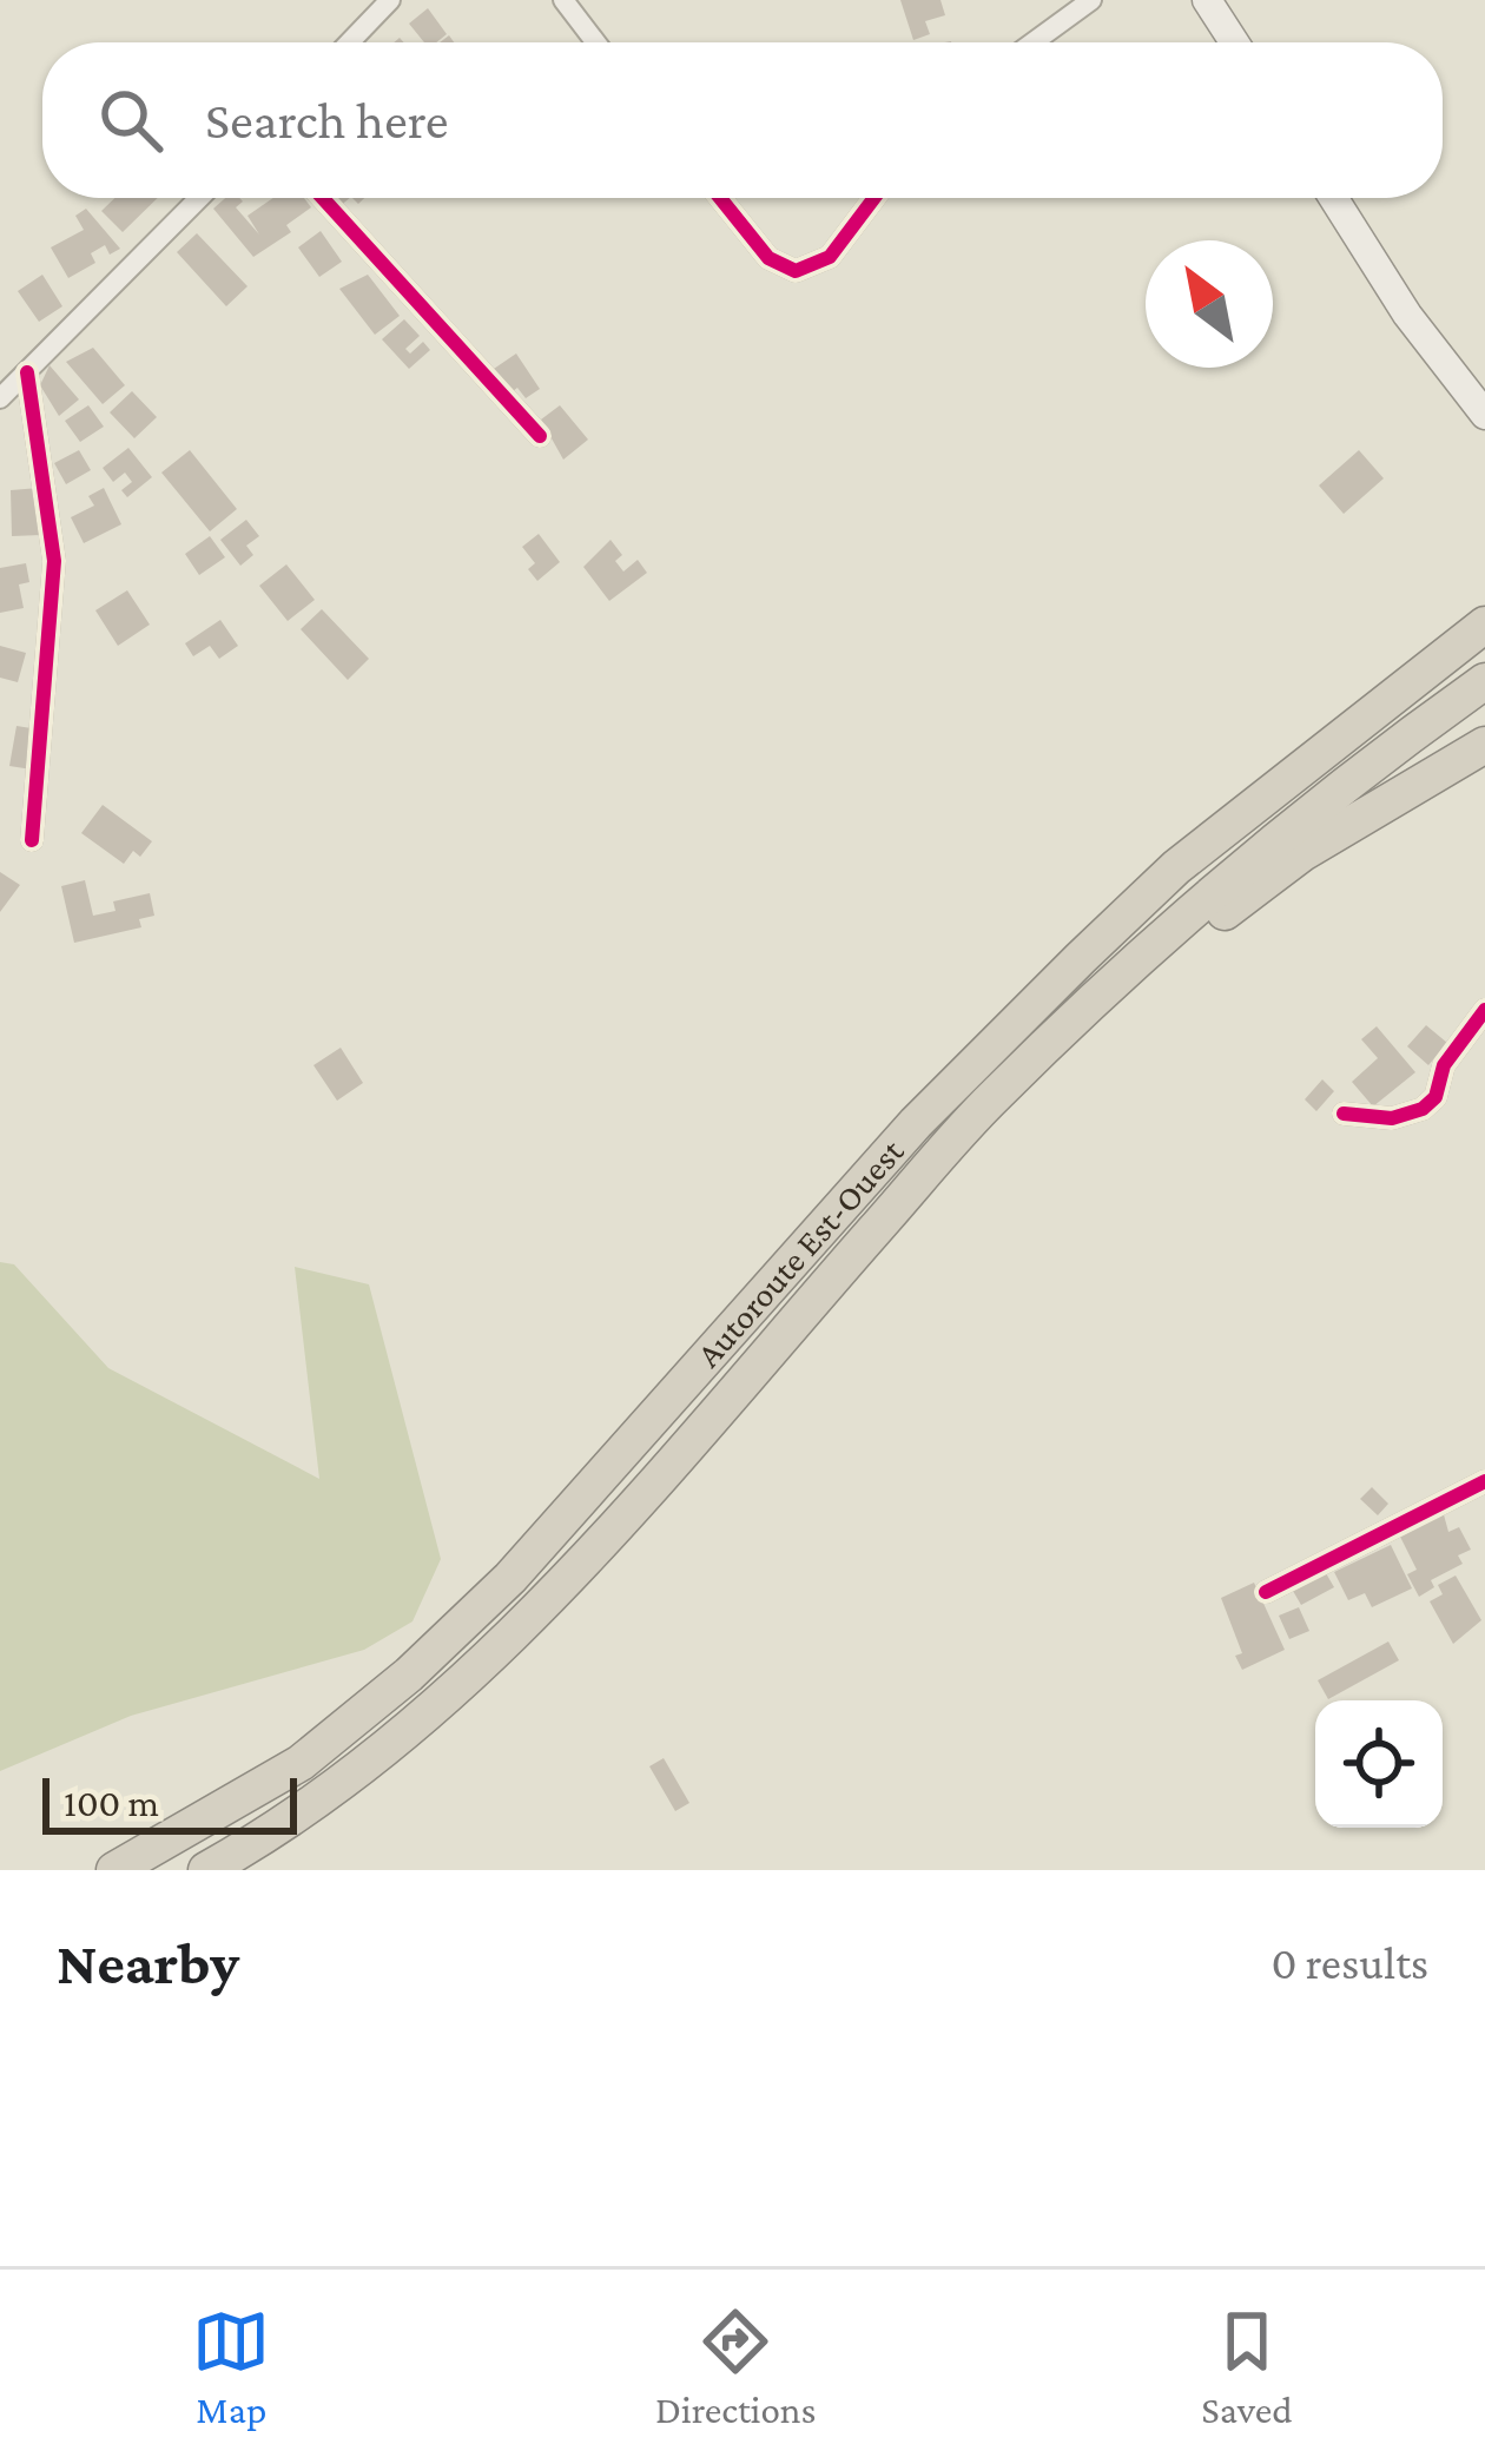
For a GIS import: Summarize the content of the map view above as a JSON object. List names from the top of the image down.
{
  "streets": {
    "highway": ["Autoroute Est-Ouest"]
  },
  "scale_bar": "100 m",
  "north": "top left",
  "page": {
    "search": "Search here",
    "scale": "100 m",
    "heading": ["Nearby", "0 results"],
    "nav": ["Map", "Directions", "Saved"]
  }
}
